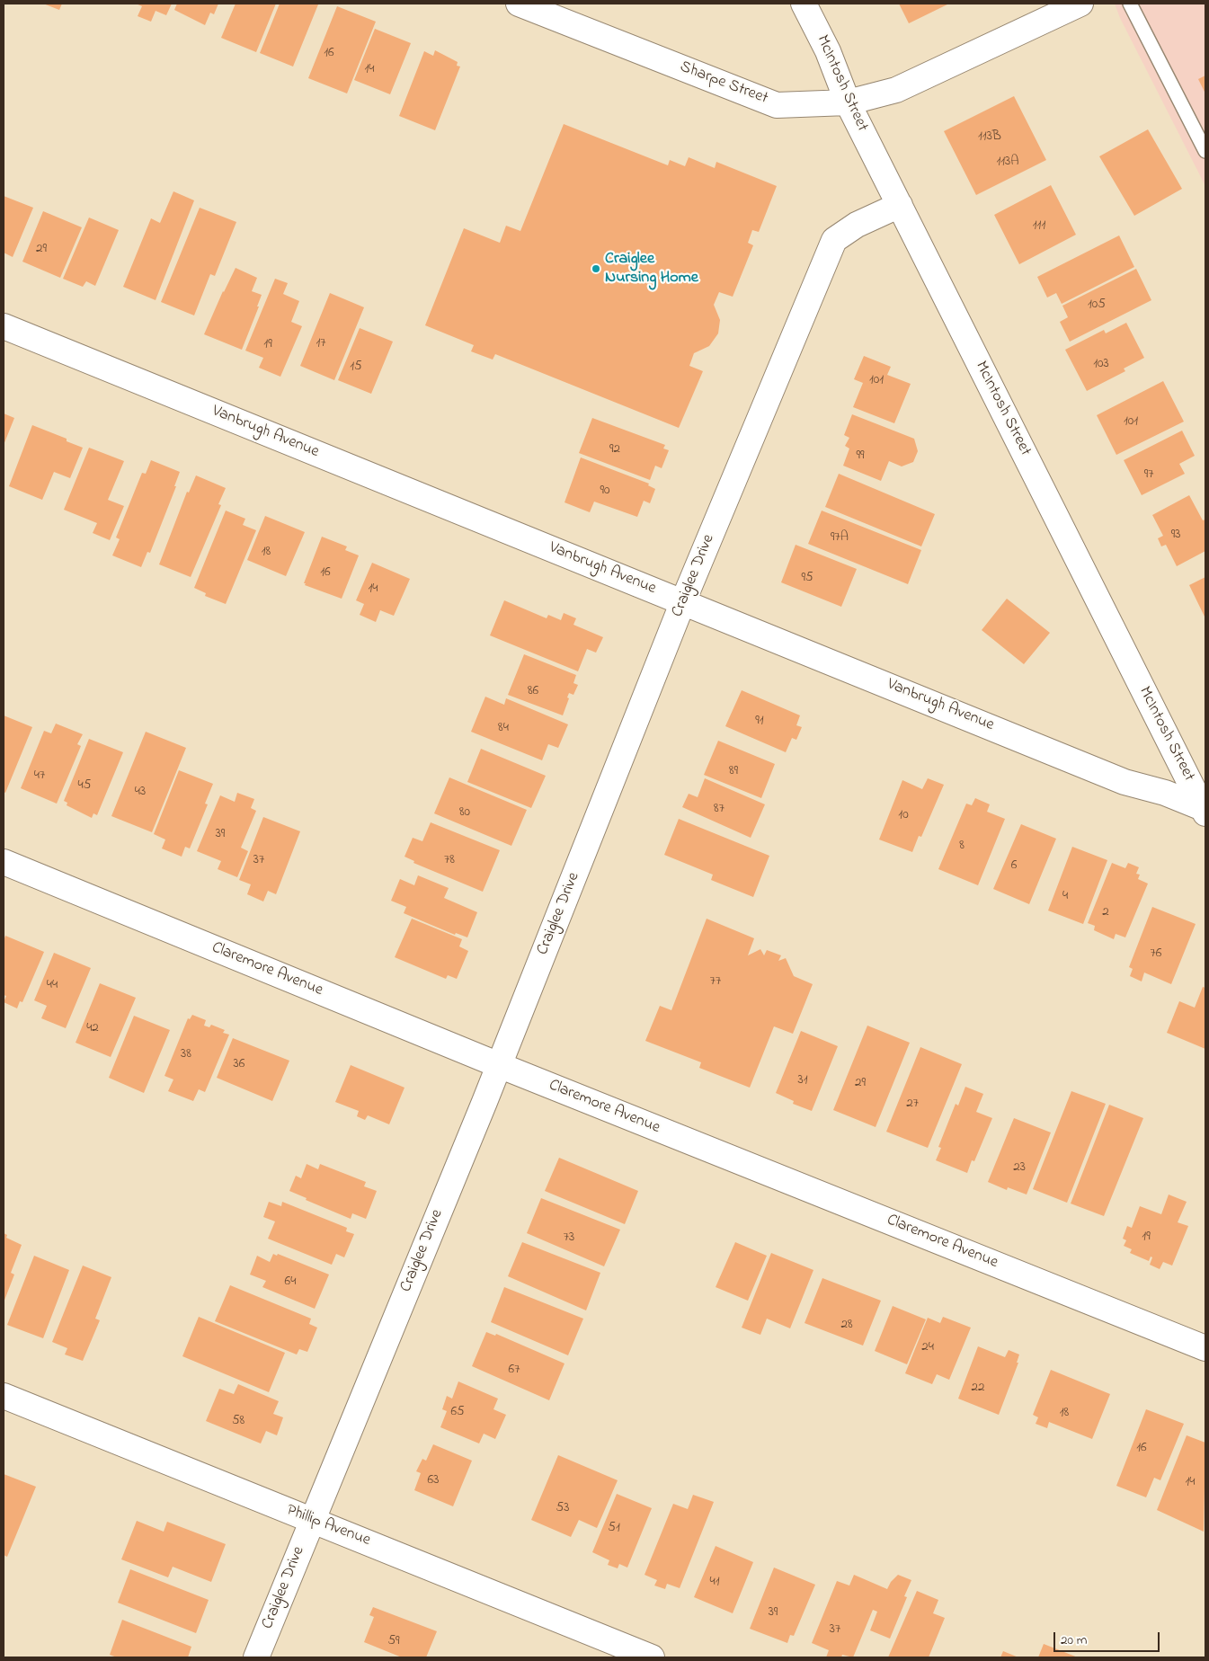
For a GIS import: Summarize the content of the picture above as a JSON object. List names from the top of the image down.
{
  "streets": {
    "street": [
      "Sharpe Street",
      "McIntosh Street",
      "Vanbrugh Avenue",
      "Craiglee Drive",
      "Claremore Avenue",
      "Phillip Avenue"
    ]
  },
  "crossings": [
    ["Sharpe Street", "McIntosh Street"],
    ["McIntosh Street", "Vanbrugh Avenue"],
    ["McIntosh Street", "Craiglee Drive"],
    ["Vanbrugh Avenue", "Craiglee Drive"],
    ["Craiglee Drive", "Claremore Avenue"],
    ["Craiglee Drive", "Phillip Avenue"]
  ],
  "places": ["Craiglee Nursing Home"],
  "house_numbers": [
    "16",
    "14",
    "113B",
    "113A",
    "111",
    "29",
    "105",
    "17",
    "19",
    "103",
    "15",
    "101",
    "101",
    "92",
    "99",
    "97",
    "90",
    "93",
    "97A",
    "18",
    "16",
    "95",
    "14",
    "86",
    "91",
    "84",
    "89",
    "47",
    "45",
    "43",
    "87",
    "80",
    "10",
    "39",
    "8",
    "37",
    "78",
    "6",
    "4",
    "2",
    "76",
    "77",
    "44",
    "42",
    "38",
    "36",
    "31",
    "29",
    "27",
    "23",
    "19",
    "73",
    "64",
    "28",
    "24",
    "67",
    "22",
    "65",
    "18",
    "58",
    "16",
    "63",
    "14",
    "53",
    "51",
    "41",
    "39",
    "37",
    "59"
  ],
  "scale_bar": "20 m"
}
